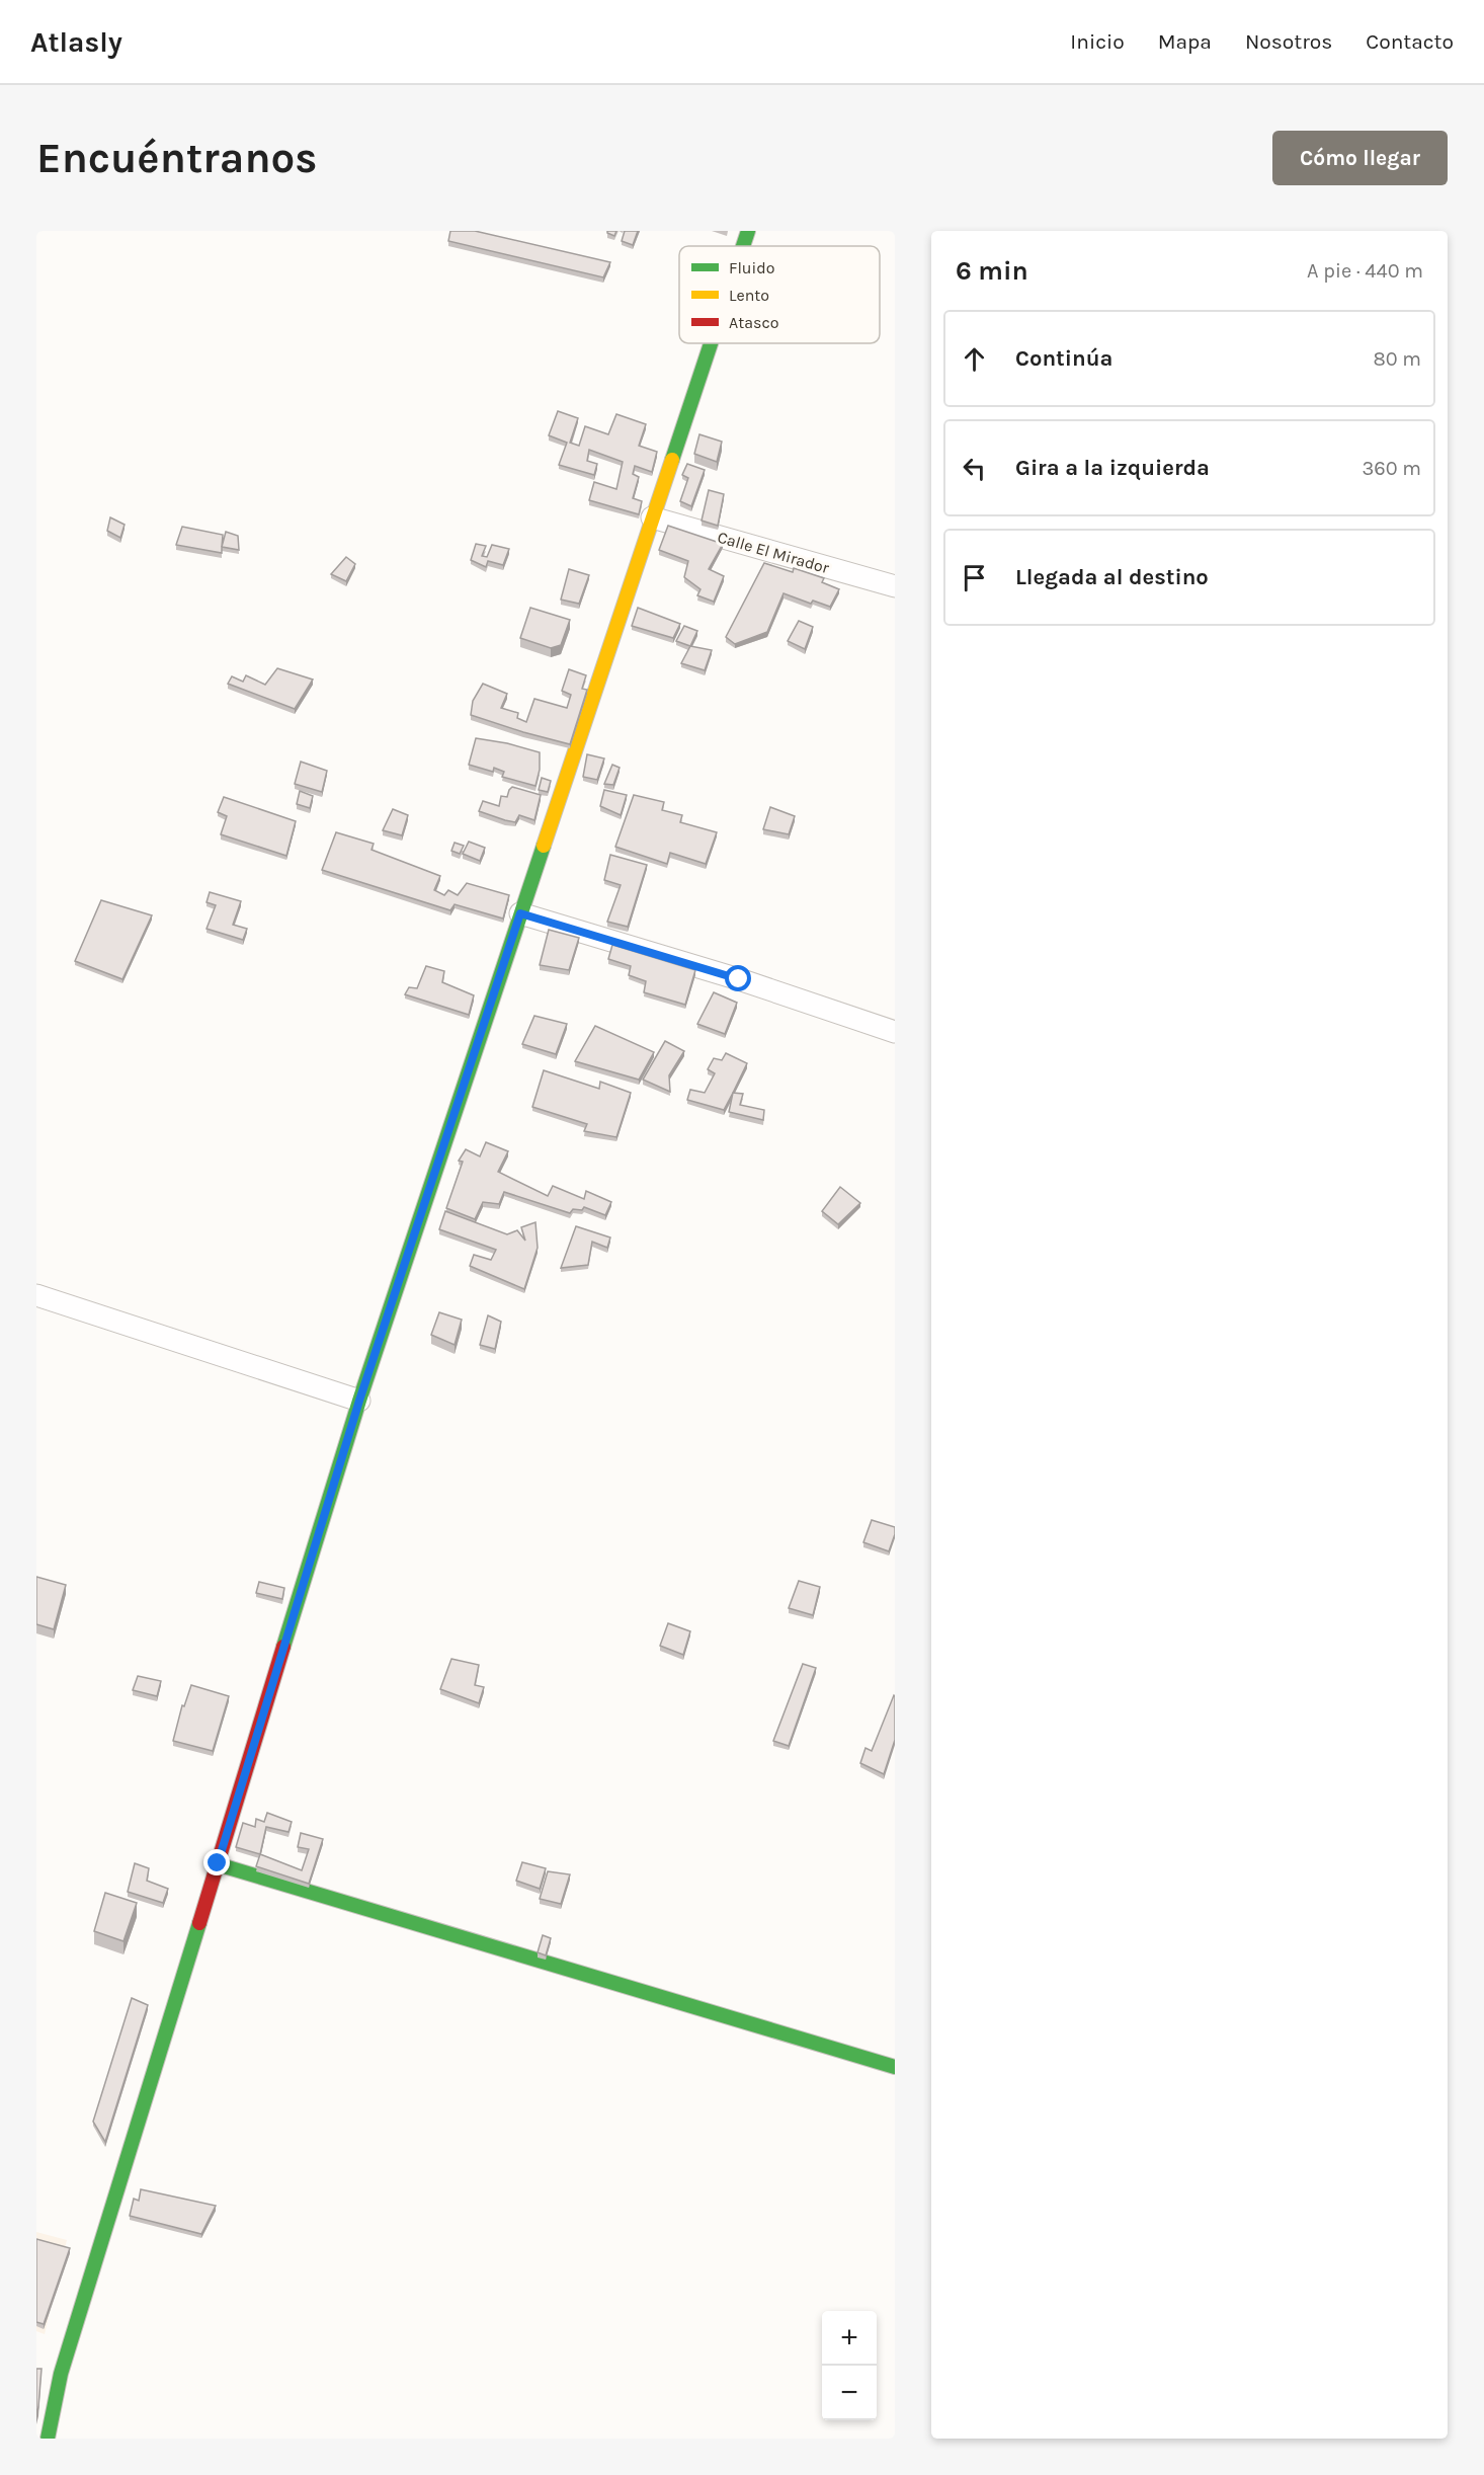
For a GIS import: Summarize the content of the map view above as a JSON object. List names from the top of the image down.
{
  "streets": {
    "street": ["Calle El Mirador"]
  },
  "legend": ["Fluido", "Lento", "Atasco"],
  "page": {
    "header": "Atlasly",
    "nav": [
      "Inicio",
      "Mapa",
      "Nosotros",
      "Contacto"
    ],
    "buttons": "Cómo llegar",
    "title": "Encuéntranos",
    "heading": ["6 min", "A pie · 440 m"],
    "list": [
      ["Continúa", "80 m"],
      ["Gira a la izquierda", "360 m"],
      "Llegada al destino"
    ],
    "map_buttons": ["+", "−"]
  }
}
